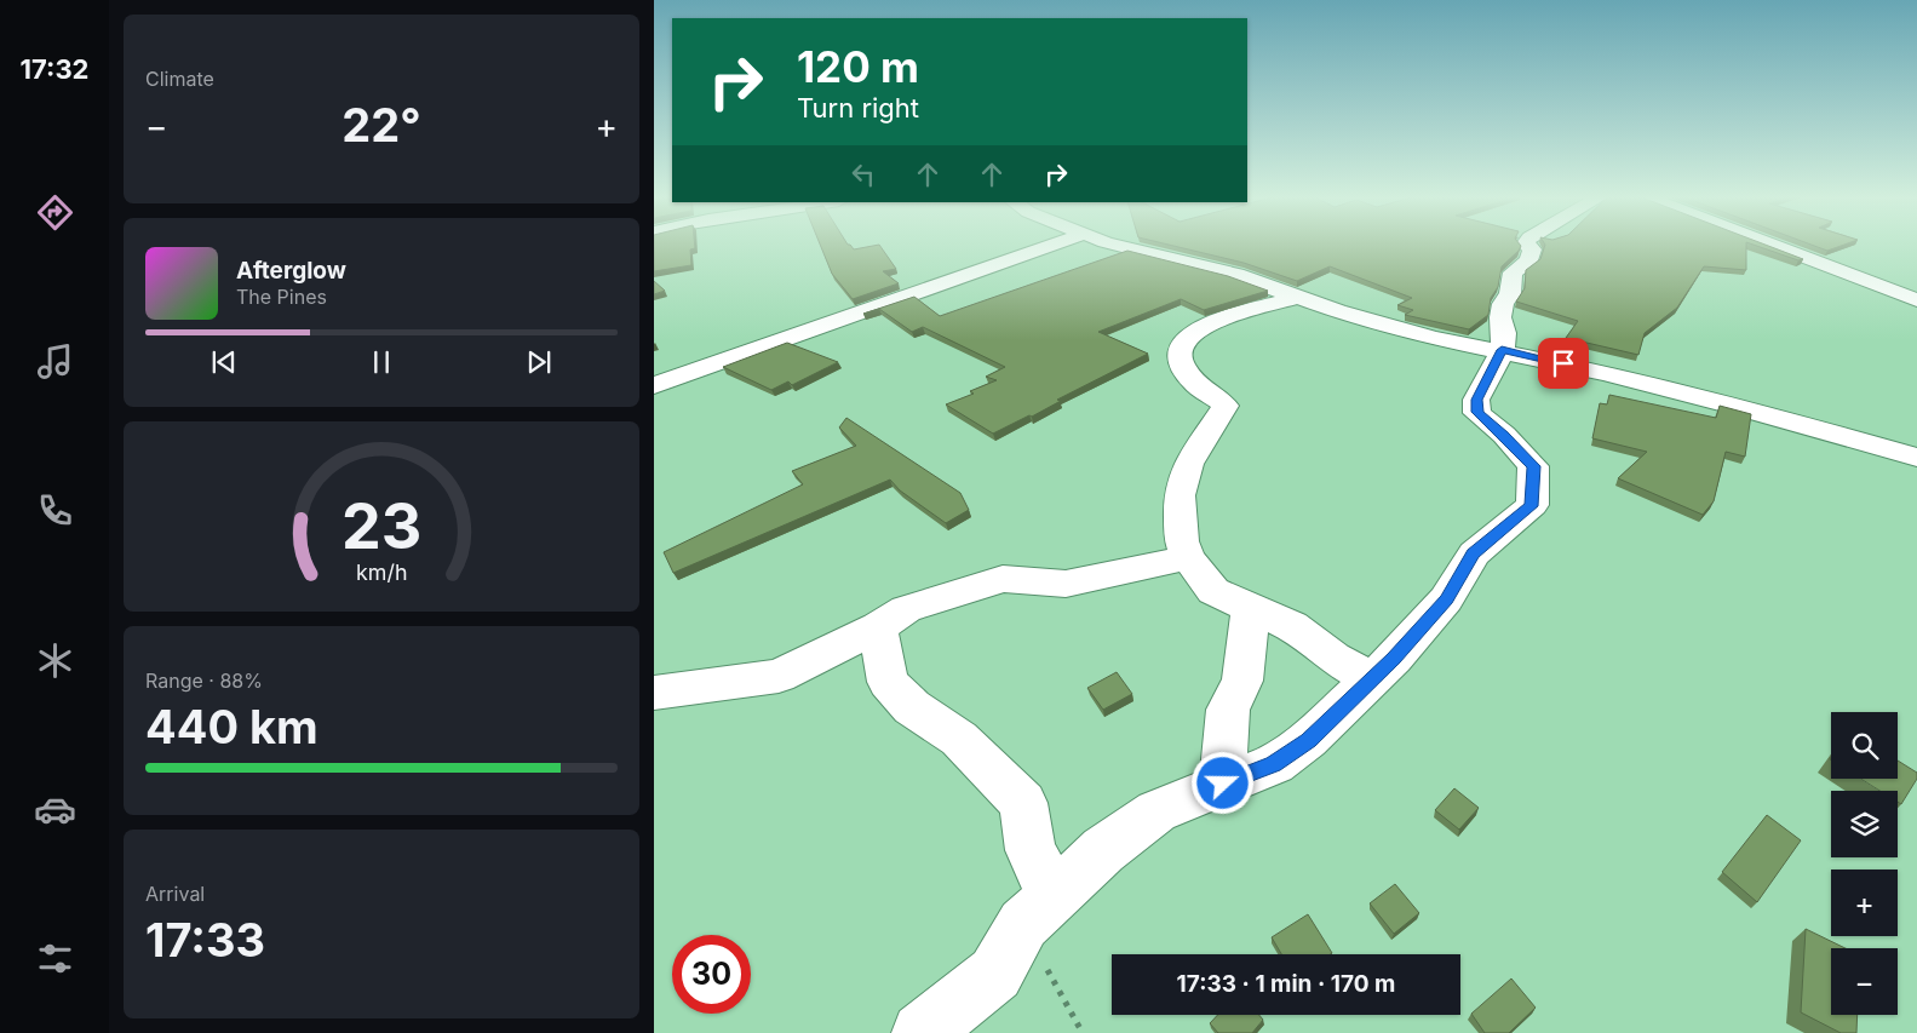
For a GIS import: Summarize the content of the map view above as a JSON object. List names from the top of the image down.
{
  "page": {
    "tabs": "17:32",
    "tile": [
      "Climate",
      ["Range · 88%", "440 km"],
      ["Arrival", "17:33"]
    ],
    "turn": ["120 m", "Turn right"],
    "heat": ["−", "22°", "+"],
    "song": ["Afterglow", "The Pines"],
    "map_buttons": ["+", "−"],
    "limit": "30",
    "trip": "17:33 · 1 min · 170 m",
    "gauge": ["23", "km/h"]
  }
}
